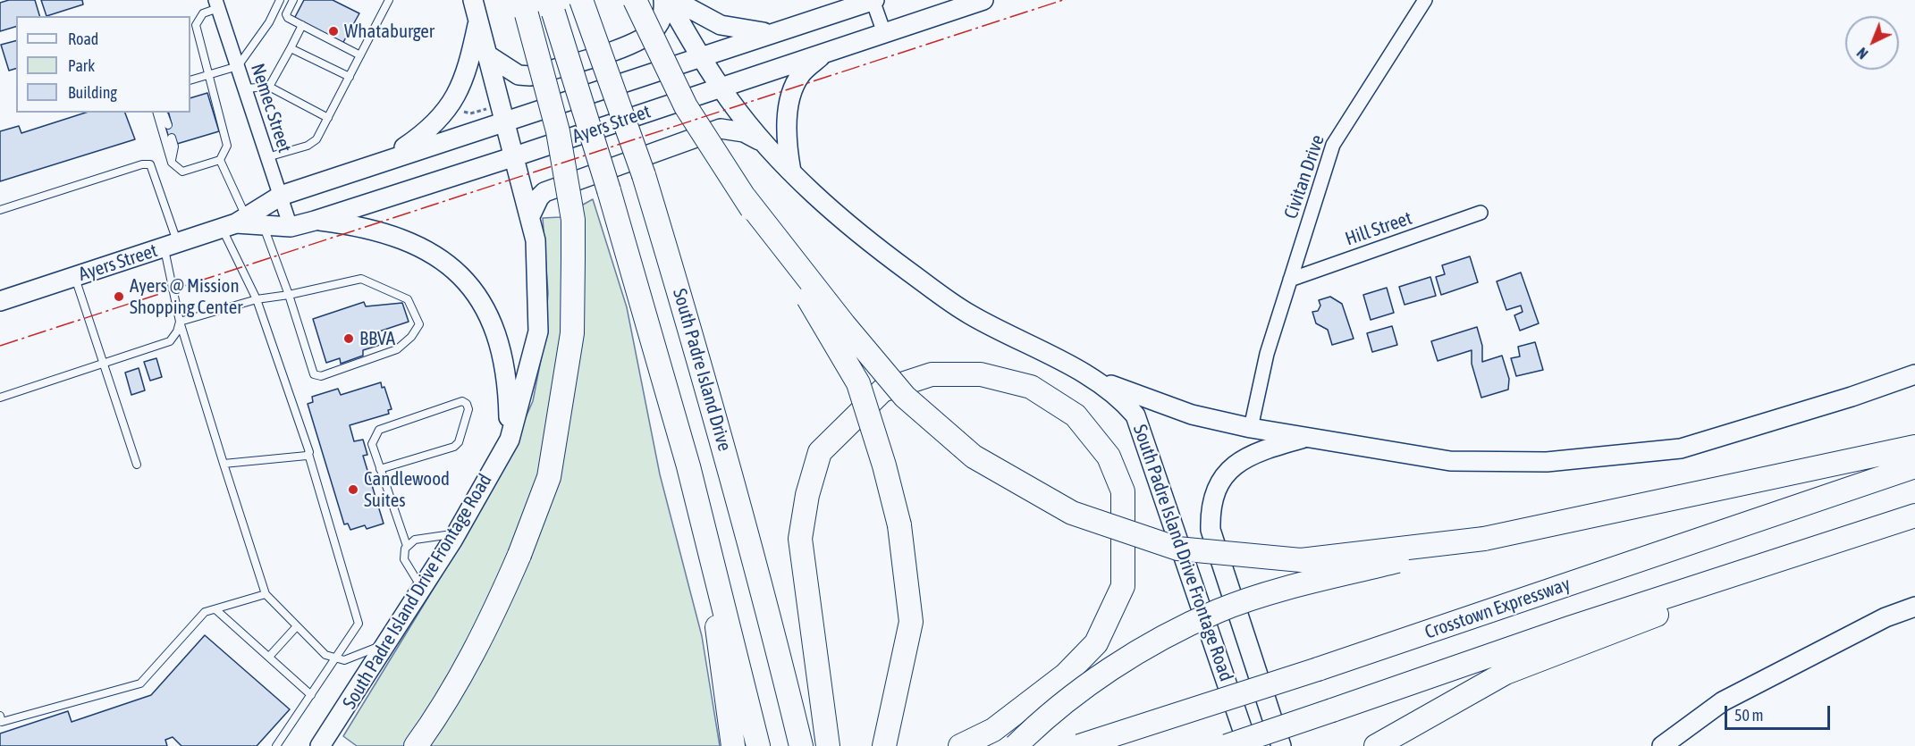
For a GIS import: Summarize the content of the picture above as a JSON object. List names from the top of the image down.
{
  "streets": {
    "highway": ["South Padre Island Drive", "Crosstown Expressway"],
    "main road": ["Ayers Street", "South Padre Island Drive Frontage Road"],
    "street": ["Nemec Street", "Civitan Drive", "Hill Street"]
  },
  "crossings": [
    ["Nemec Street", "Ayers Street"],
    ["Ayers Street", "South Padre Island Drive Frontage Road"],
    ["Civitan Drive", "Hill Street"]
  ],
  "places": [
    "Whataburger",
    "Ayers @ Mission Shopping Center",
    "BBVA",
    "Candlewood Suites"
  ],
  "legend": ["Road", "Park", "Building"],
  "scale_bar": "50 m",
  "north": "bottom left"
}
